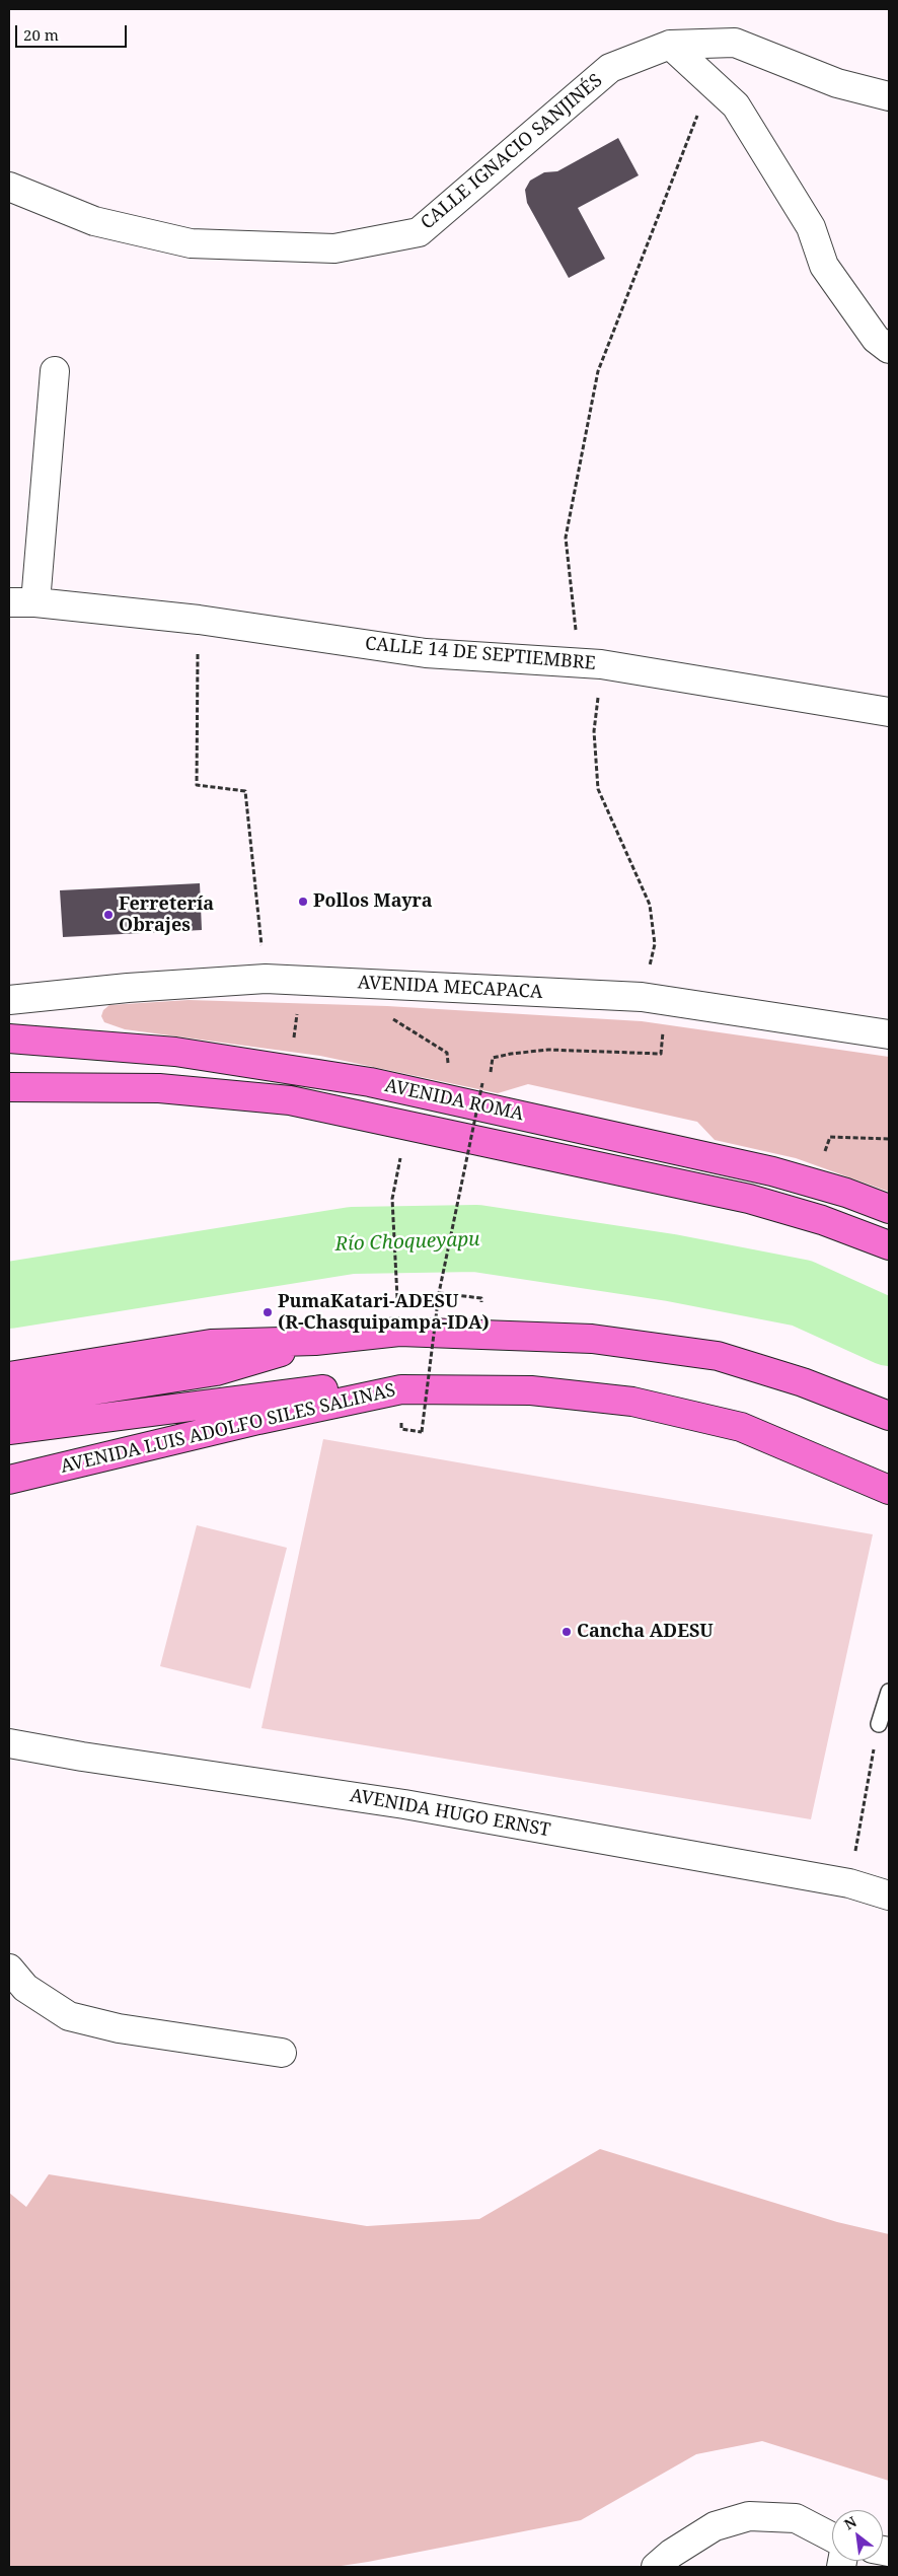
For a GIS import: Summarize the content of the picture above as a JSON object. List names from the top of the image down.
{
  "streets": {
    "main road": ["AVENIDA ROMA", "AVENIDA LUIS ADOLFO SILES SALINAS"],
    "street": [
      "CALLE IGNACIO SANJINÉS",
      "CALLE 14 DE SEPTIEMBRE",
      "AVENIDA MECAPACA",
      "AVENIDA HUGO ERNST"
    ]
  },
  "water": ["Río Choqueyapu"],
  "places": [
    "Pollos Mayra",
    "Ferretería Obrajes",
    "PumaKatari-ADESU (R-Chasquipampa-IDA)",
    "Cancha ADESU"
  ],
  "scale_bar": "20 m",
  "north": "top left"
}
